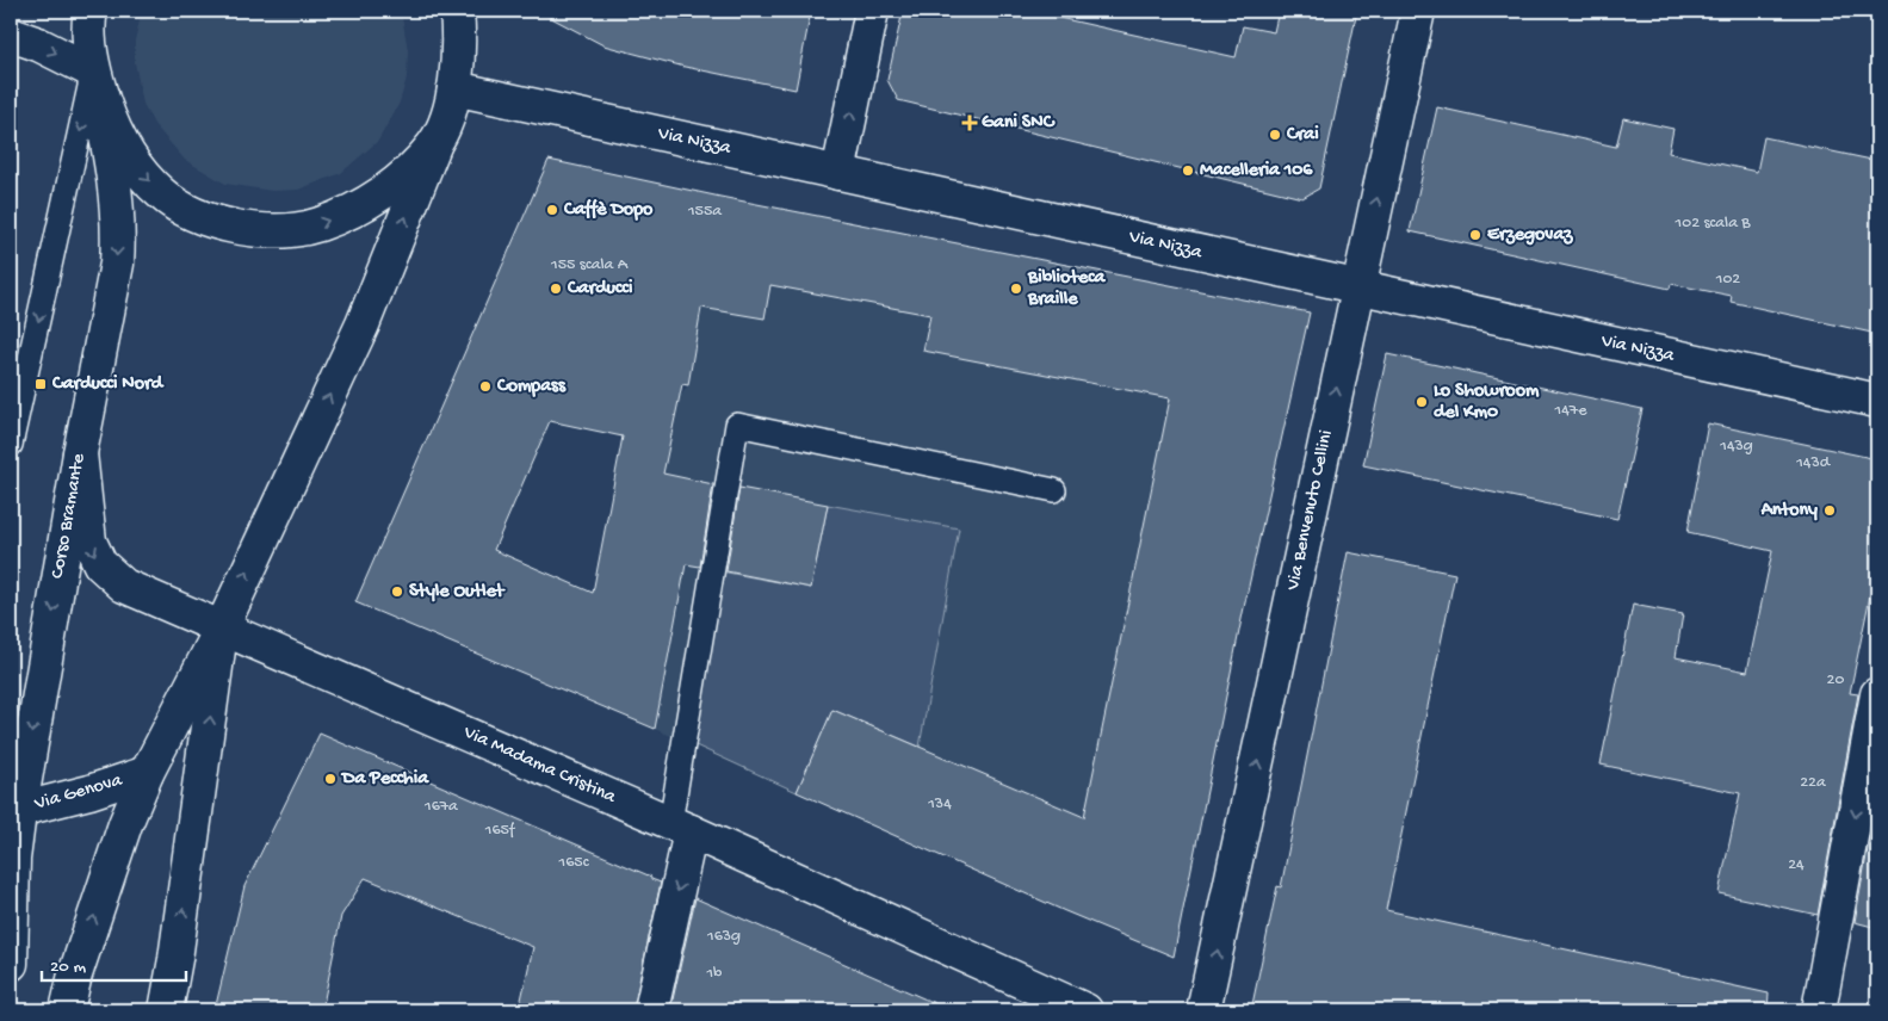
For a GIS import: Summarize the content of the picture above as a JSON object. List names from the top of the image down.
{
  "streets": {
    "street": [
      "Via Nizza",
      "Via Benvenuto Cellini",
      "Corso Bramante",
      "Via Madama Cristina",
      "Via Genova"
    ]
  },
  "crossings": [
    ["Via Nizza", "Via Benvenuto Cellini"],
    ["Corso Bramante", "Via Madama Cristina"],
    ["Corso Bramante", "Via Genova"]
  ],
  "one_way": ["Via Benvenuto Cellini"],
  "places": {
    "health": ["Gani SNC"],
    "other": [
      "Crai",
      "Macelleria 106",
      "Caffè Dopo",
      "Erzegovaz",
      "Carducci",
      "Biblioteca Braille",
      "Compass",
      "Lo Showroom del Km0",
      "Antony",
      "Style Outlet",
      "Da Pecchia"
    ],
    "transit": ["Carducci Nord"]
  },
  "house_numbers": [
    "155a",
    "102 scala B",
    "155 scala A",
    "102",
    "147e",
    "143g",
    "143d",
    "20",
    "22a",
    "134",
    "167a",
    "165f",
    "165c",
    "24",
    "163g",
    "1b"
  ],
  "scale_bar": "20 m"
}
